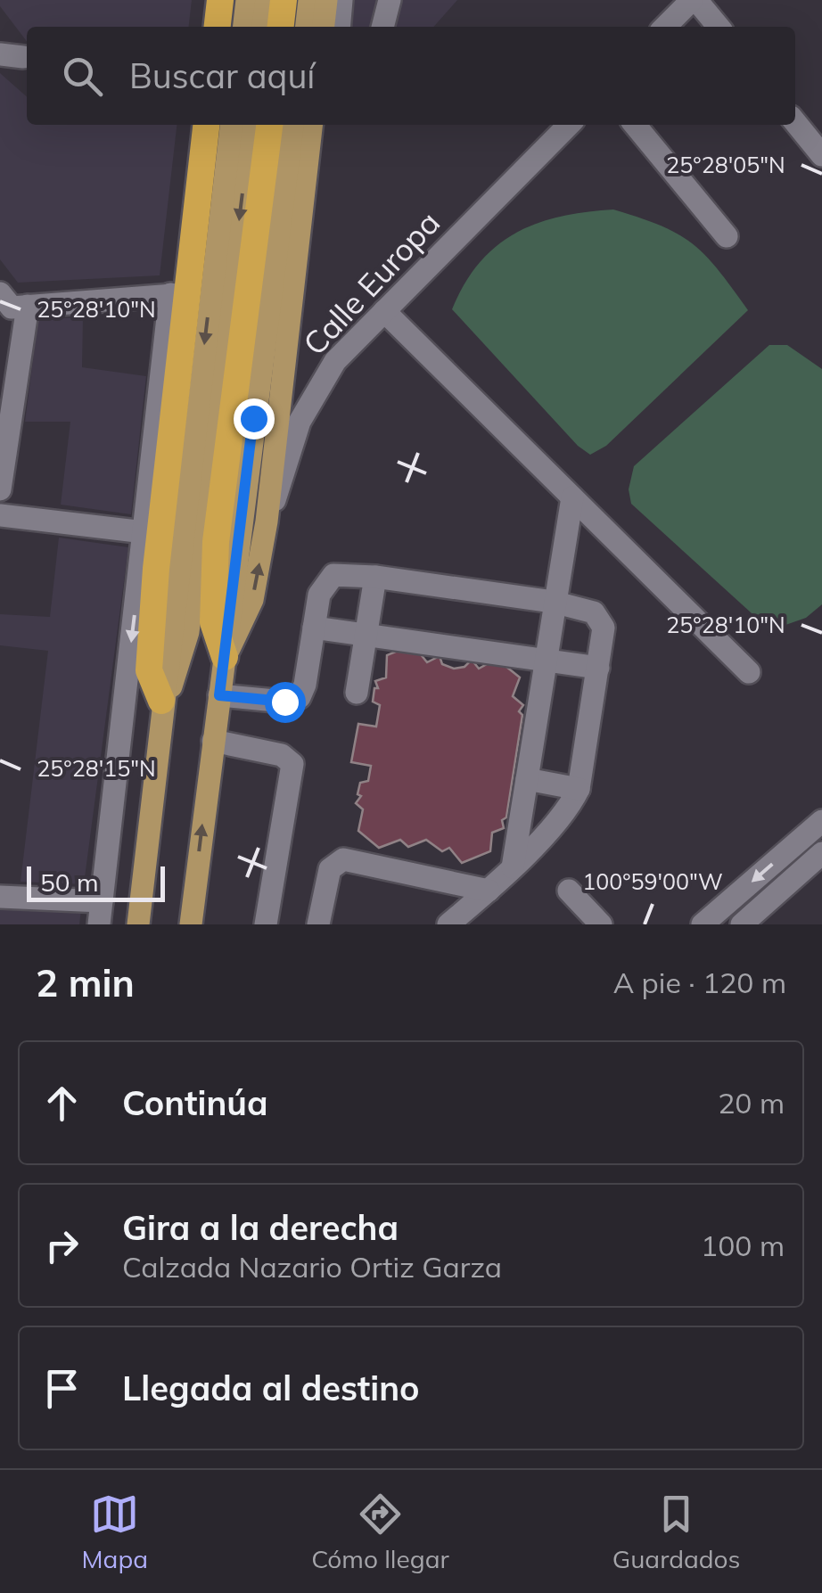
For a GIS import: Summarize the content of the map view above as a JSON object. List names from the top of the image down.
{
  "streets": {
    "street": ["Calle Europa"]
  },
  "scale_bar": "50 m",
  "page": {
    "search": "Buscar aquí",
    "scale": "50 m",
    "heading": ["2 min", "A pie · 120 m"],
    "list": [
      ["Continúa", "20 m"],
      ["Gira a la derecha", "Calzada Nazario Ortiz Garza", "100 m"],
      "Llegada al destino"
    ],
    "nav": ["Mapa", "Cómo llegar", "Guardados"]
  },
  "coordinates": [
    "25°28'05\"N",
    "25°28'10\"N",
    "25°28'15\"N",
    "100°59'00\"W"
  ]
}
